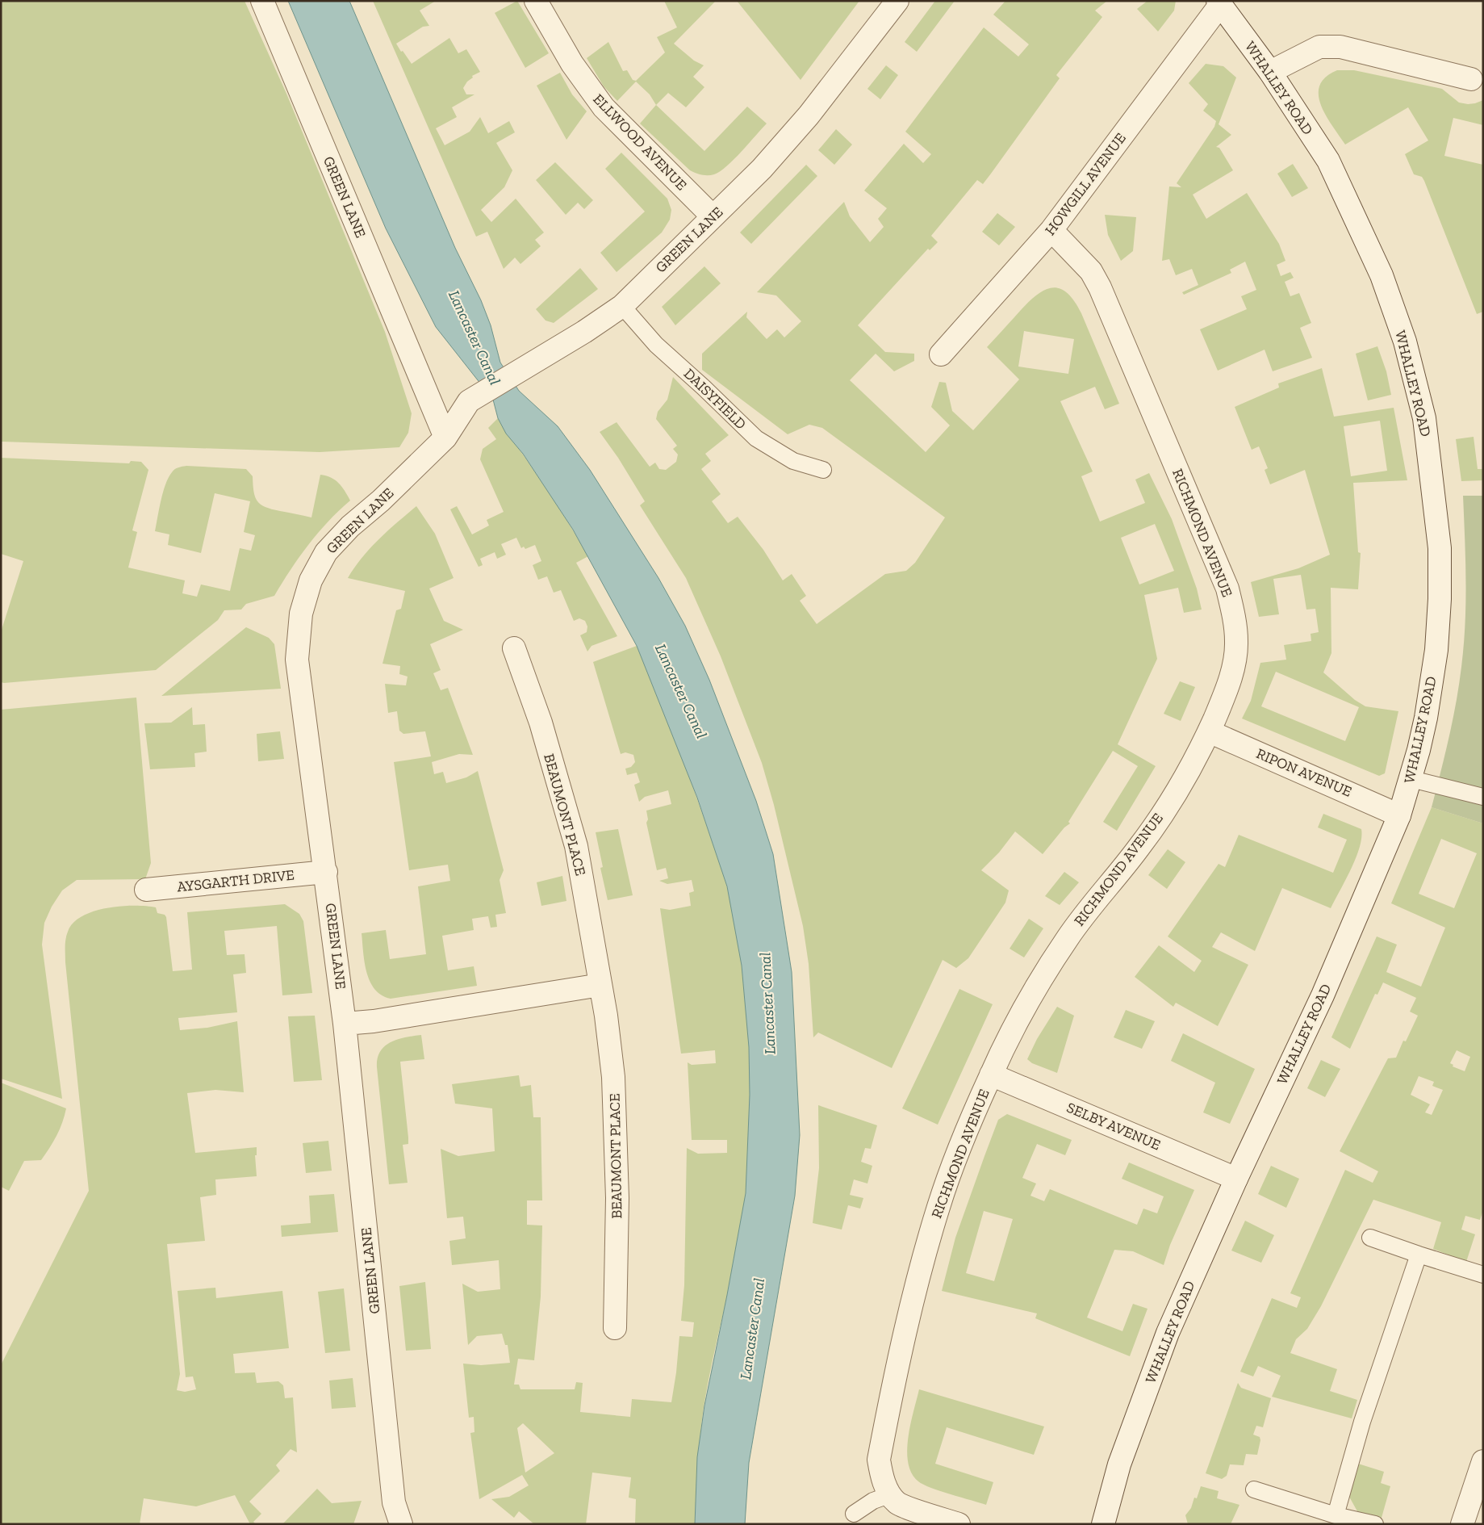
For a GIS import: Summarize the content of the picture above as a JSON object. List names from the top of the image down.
{
  "streets": {
    "street": [
      "WHALLEY ROAD",
      "ELLWOOD AVENUE",
      "HOWGILL AVENUE",
      "GREEN LANE",
      "RICHMOND AVENUE",
      "RIPON AVENUE",
      "BEAUMONT PLACE",
      "AYSGARTH DRIVE",
      "SELBY AVENUE"
    ],
    "lane": ["DAISYFIELD"]
  },
  "crossings": [
    ["WHALLEY ROAD", "HOWGILL AVENUE"],
    ["WHALLEY ROAD", "RIPON AVENUE"],
    ["WHALLEY ROAD", "SELBY AVENUE"],
    ["ELLWOOD AVENUE", "GREEN LANE"],
    ["HOWGILL AVENUE", "RICHMOND AVENUE"],
    ["GREEN LANE", "DAISYFIELD"],
    ["GREEN LANE", "AYSGARTH DRIVE"],
    ["RICHMOND AVENUE", "RIPON AVENUE"],
    ["RICHMOND AVENUE", "SELBY AVENUE"]
  ],
  "water": ["Lancaster Canal"]
}
